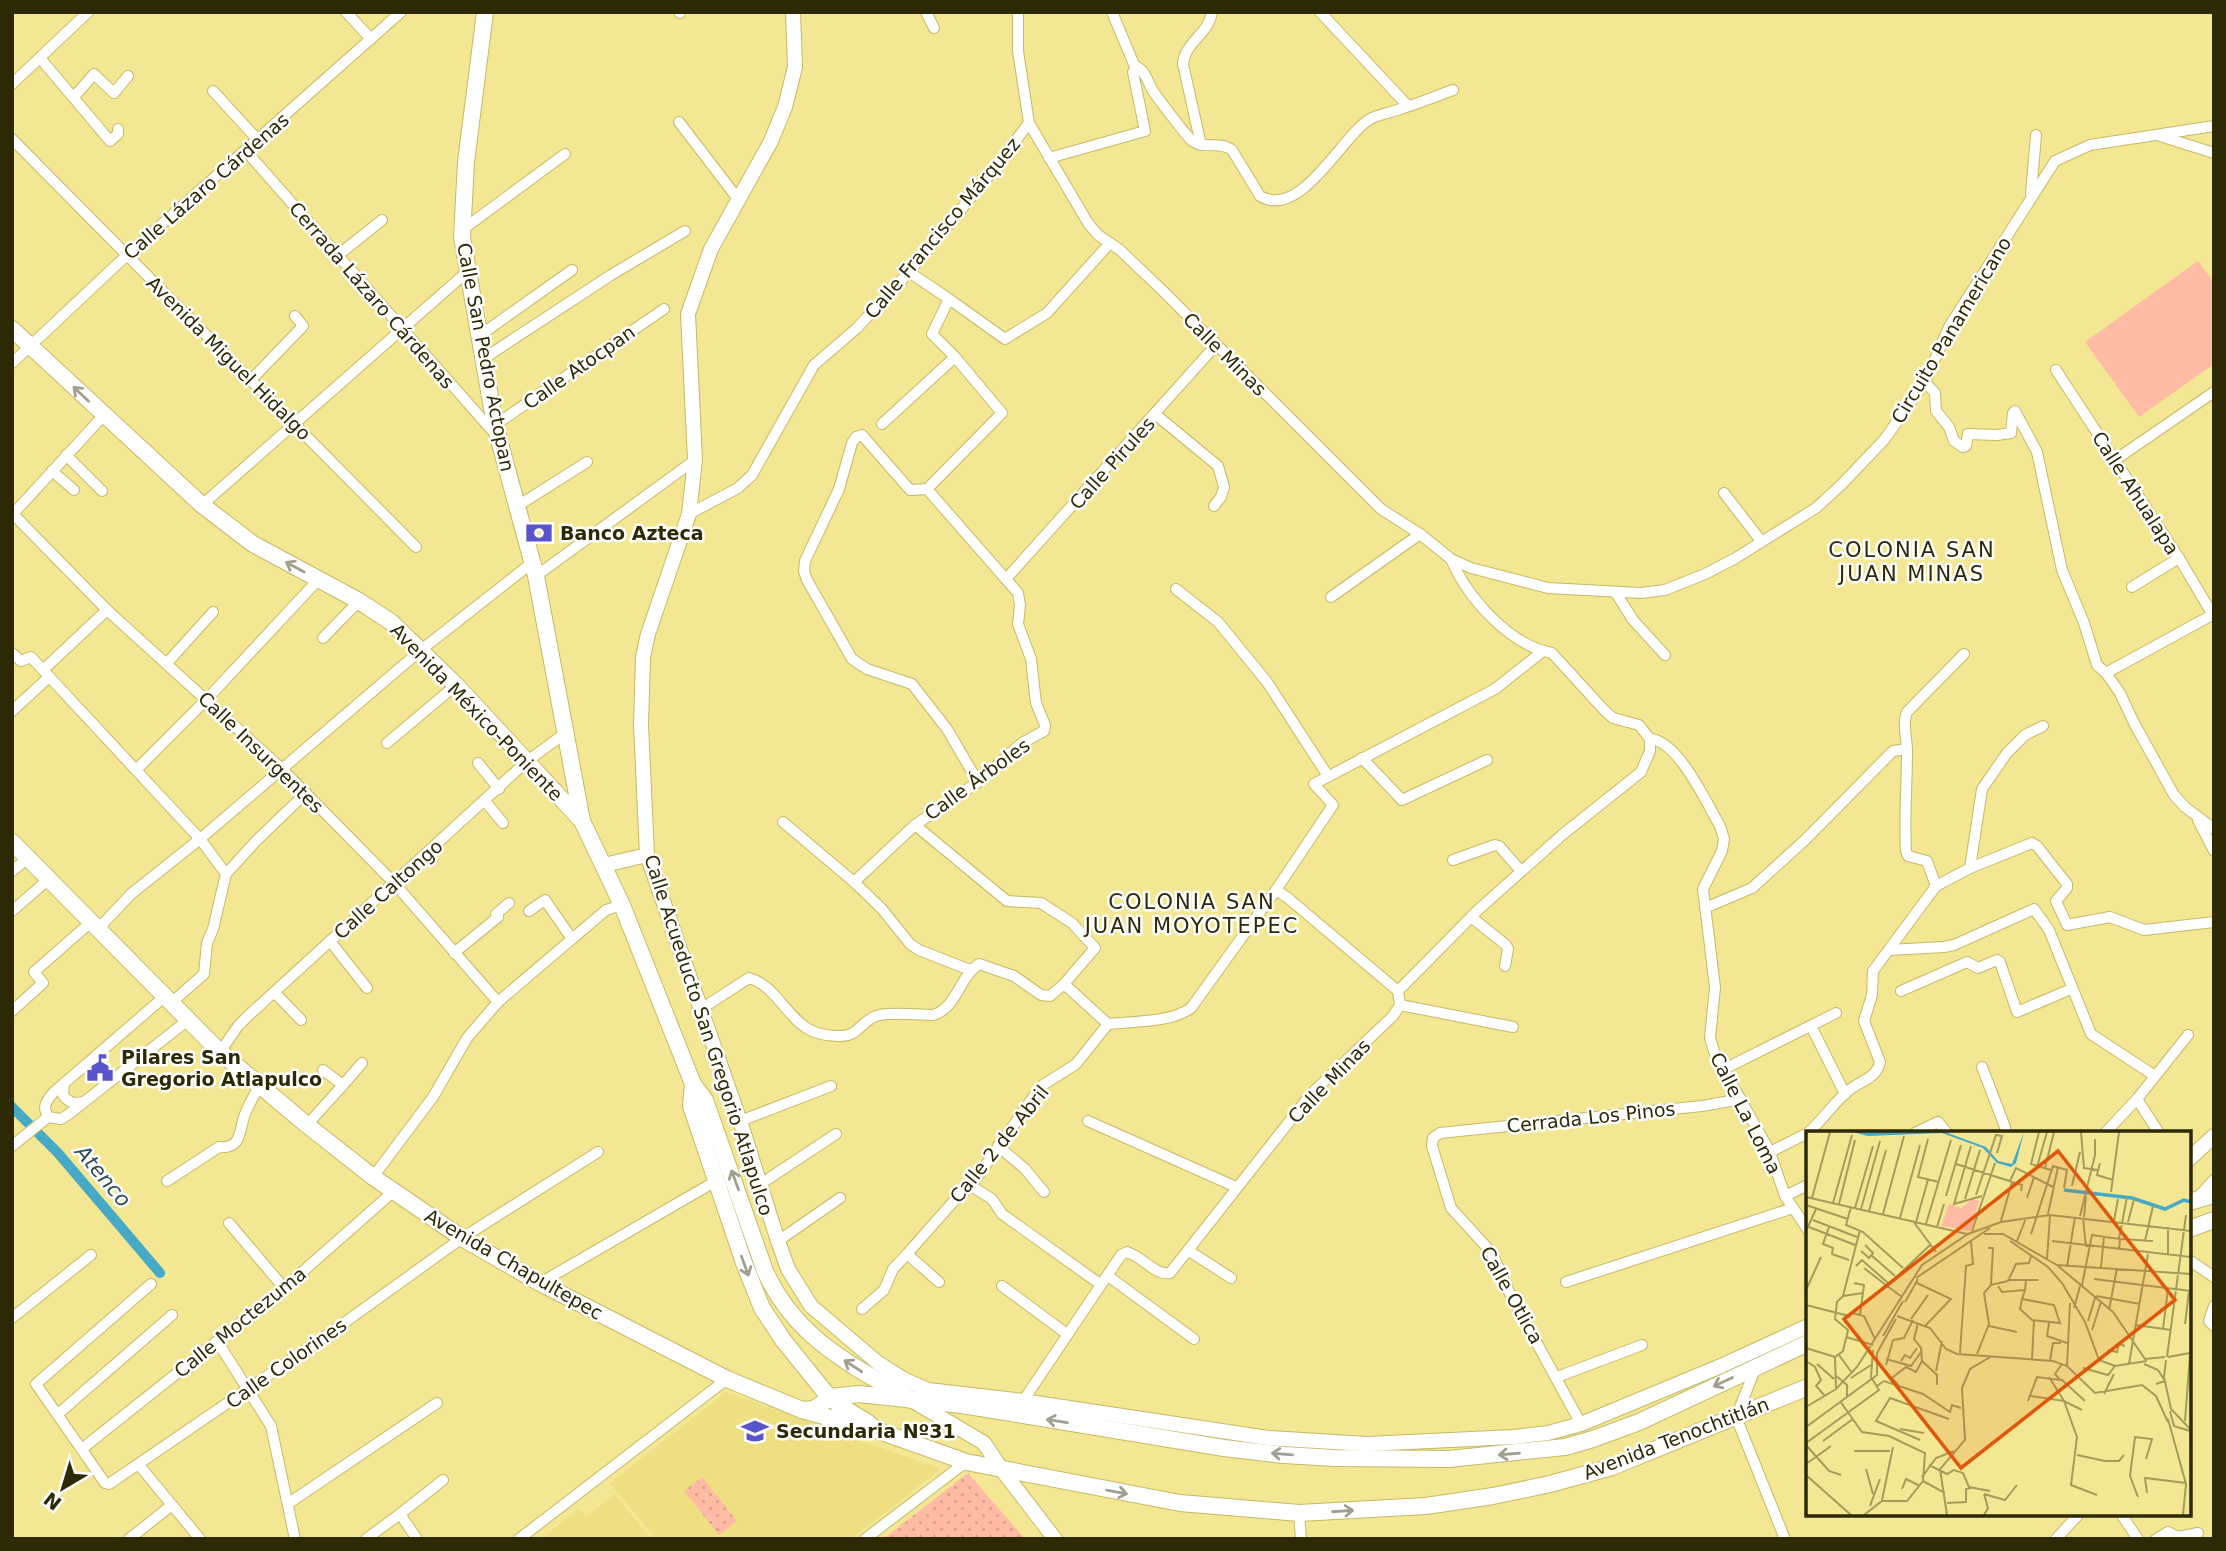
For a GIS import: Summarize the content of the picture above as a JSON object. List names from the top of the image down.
{
  "streets": {
    "main road": [
      "Calle San Pedro Actopan",
      "Avenida México-Poniente",
      "Avenida Chapultepec",
      "Avenida Tenochtitlán"
    ],
    "street": [
      "Calle Lázaro Cárdenas",
      "Calle Francisco Márquez",
      "Cerrada Lázaro Cárdenas",
      "Circuito Panamericano",
      "Calle Minas",
      "Avenida Miguel Hidalgo",
      "Calle Atocpan",
      "Calle Pirules",
      "Calle Ahualapa",
      "Calle Insurgentes",
      "Calle Árboles",
      "Calle Caltongo",
      "Calle Acueducto San Gregorio Atlapulco",
      "Calle La Loma",
      "Cerrada Los Pinos",
      "Calle 2 de Abril",
      "Calle Otlica",
      "Calle Moctezuma",
      "Calle Colorines"
    ]
  },
  "crossings": [
    ["Calle Lázaro Cárdenas", "Cerrada Lázaro Cárdenas"],
    ["Calle Lázaro Cárdenas", "Avenida Miguel Hidalgo"],
    ["Calle Lázaro Cárdenas", "Avenida México-Poniente"],
    ["Calle Francisco Márquez", "Calle Minas"],
    ["Calle Francisco Márquez", "Calle Acueducto San Gregorio Atlapulco"],
    ["Cerrada Lázaro Cárdenas", "Calle San Pedro Actopan"],
    ["Cerrada Lázaro Cárdenas", "Calle Atocpan"],
    ["Circuito Panamericano", "Calle Minas"],
    ["Circuito Panamericano", "Calle La Loma"],
    ["Calle Minas", "Calle Pirules"],
    ["Calle Minas", "Calle La Loma"],
    ["Calle San Pedro Actopan", "Calle Atocpan"],
    ["Calle San Pedro Actopan", "Avenida México-Poniente"],
    ["Calle San Pedro Actopan", "Calle Caltongo"],
    ["Calle Pirules", "Calle Árboles"],
    ["Avenida México-Poniente", "Calle Caltongo"],
    ["Avenida México-Poniente", "Calle Acueducto San Gregorio Atlapulco"],
    ["Calle Insurgentes", "Calle Caltongo"],
    ["Calle Caltongo", "Avenida Chapultepec"],
    ["Calle La Loma", "Cerrada Los Pinos"],
    ["Cerrada Los Pinos", "Calle Otlica"],
    ["Avenida Chapultepec", "Calle Moctezuma"],
    ["Avenida Chapultepec", "Calle Colorines"],
    ["Avenida Chapultepec", "Avenida Tenochtitlán"],
    ["Calle Moctezuma", "Calle Colorines"]
  ],
  "one_way": ["Avenida Tenochtitlán"],
  "districts": ["COLONIA SAN JUAN MINAS", "COLONIA SAN JUAN MOYOTEPEC"],
  "water": ["Atenco"],
  "places": {
    "bank": ["Banco Azteca"],
    "public building": ["Pilares San Gregorio Atlapulco"],
    "school or university": ["Secundaria Nº31"]
  },
  "north": "bottom left"
}
